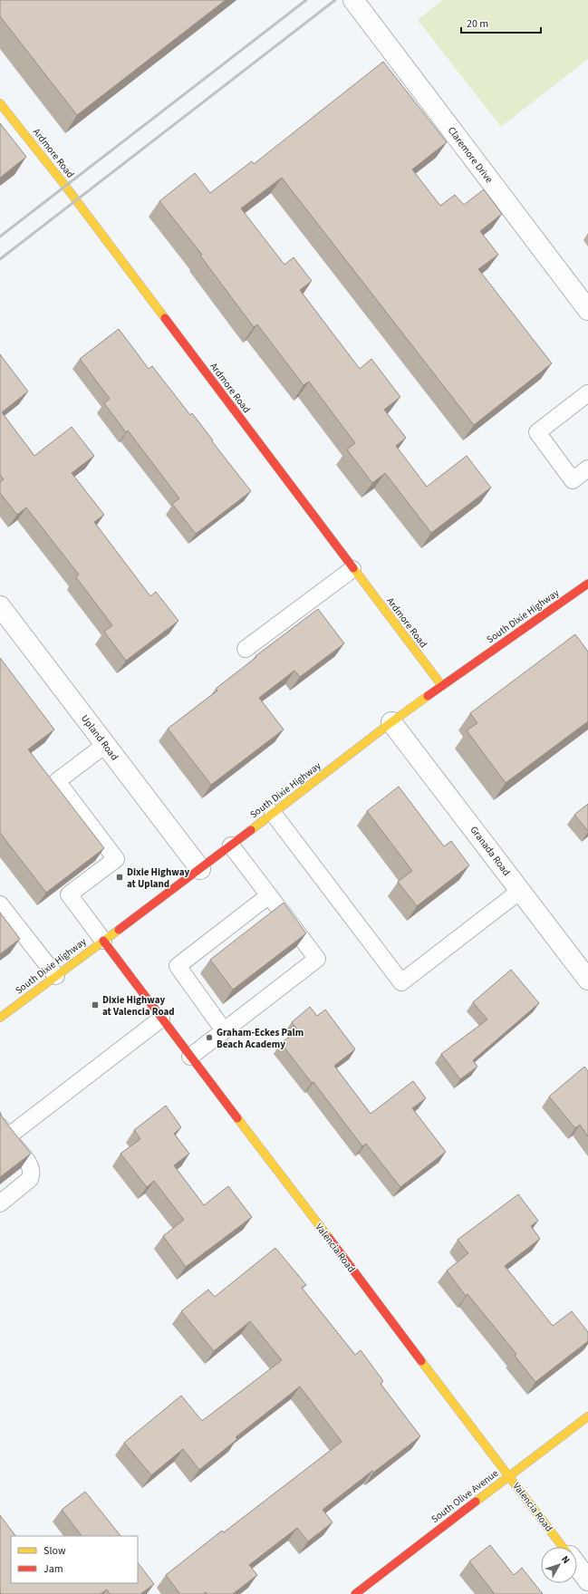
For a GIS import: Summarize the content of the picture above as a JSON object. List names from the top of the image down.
{
  "streets": {
    "street": [
      "Ardmore Road",
      "Claremore Drive",
      "South Dixie Highway",
      "Upland Road",
      "Granada Road",
      "Valencia Road",
      "South Olive Avenue"
    ]
  },
  "crossings": [
    ["Ardmore Road", "South Dixie Highway"],
    ["South Dixie Highway", "Upland Road"],
    ["South Dixie Highway", "Granada Road"],
    ["South Dixie Highway", "Valencia Road"],
    ["Valencia Road", "South Olive Avenue"]
  ],
  "places": {
    "transit": ["Dixie Highway at Upland", "Dixie Highway at Valencia Road"],
    "other": ["Graham-Eckes Palm Beach Academy"]
  },
  "legend": ["Slow", "Jam"],
  "scale_bar": "20 m",
  "north": "top right"
}
